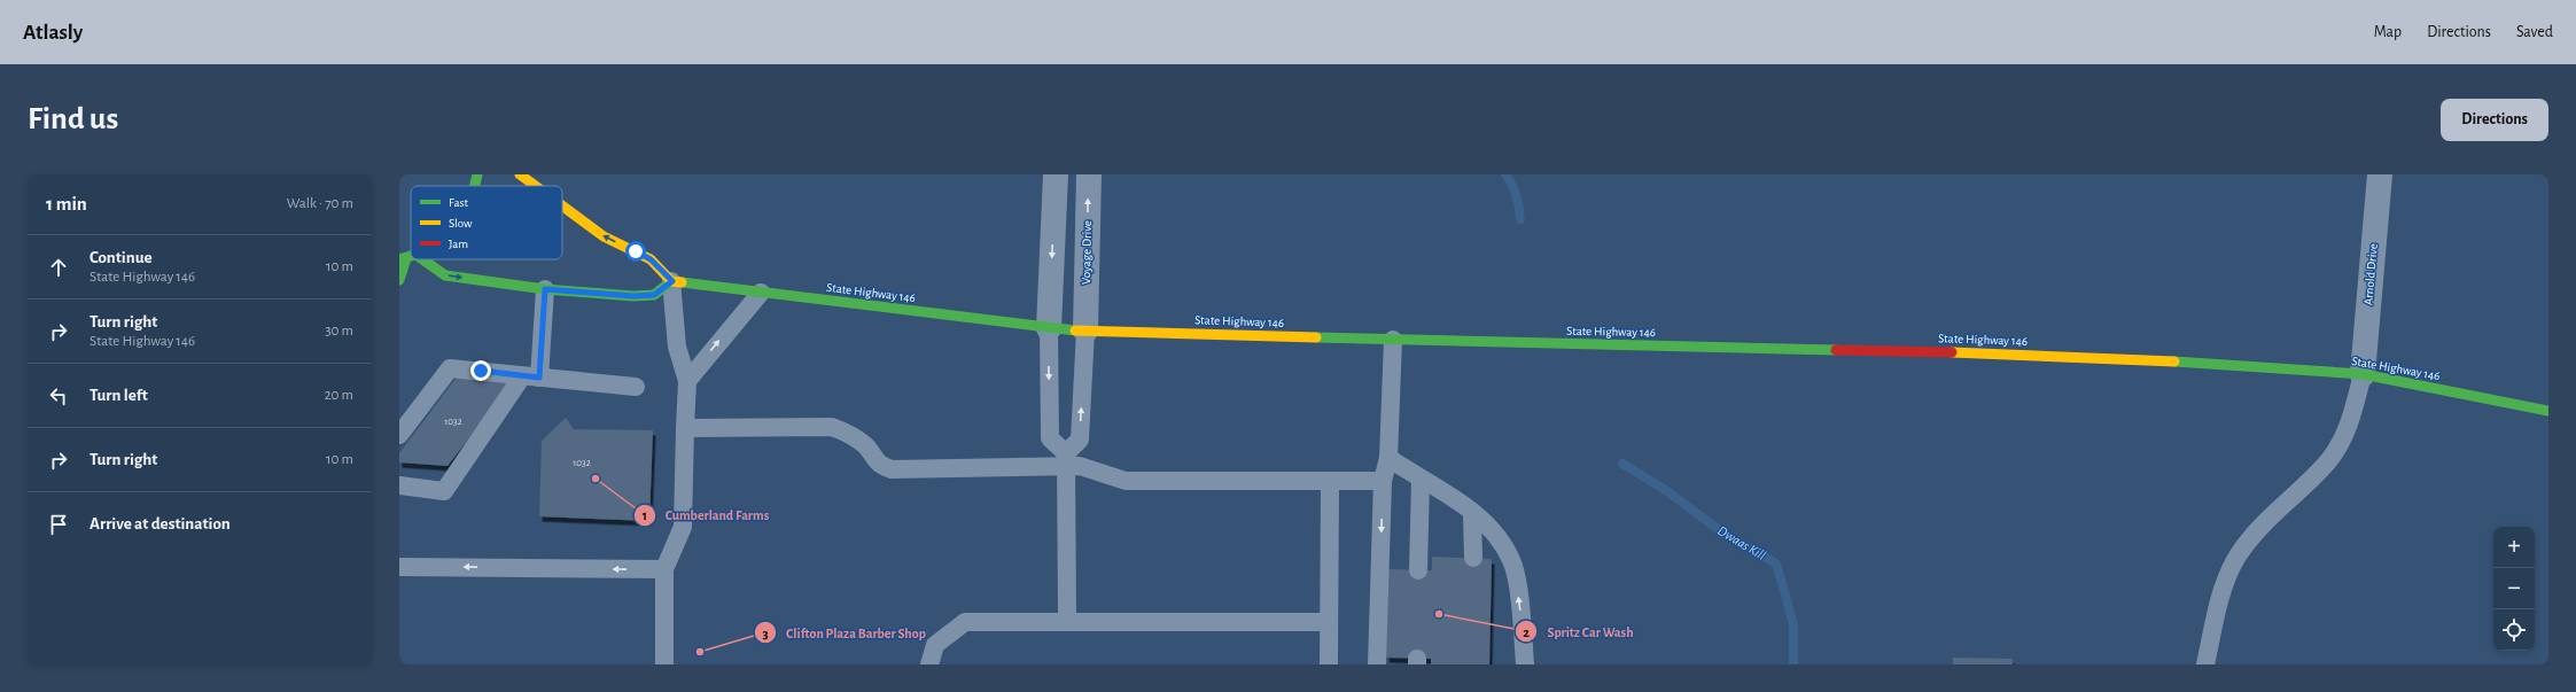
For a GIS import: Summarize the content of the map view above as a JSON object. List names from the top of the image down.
{
  "streets": {
    "main road": ["State Highway 146"],
    "street": ["Voyage Drive", "Arnold Drive"]
  },
  "crossings": [
    ["Voyage Drive", "State Highway 146"],
    ["Arnold Drive", "State Highway 146"]
  ],
  "water": ["Dwaas Kill"],
  "places": ["Cumberland Farms", "Spritz Car Wash", "Clifton Plaza Barber Shop"],
  "house_numbers": ["1032", "1032"],
  "legend": ["Fast", "Slow", "Jam"],
  "page": {
    "header": "Atlasly",
    "nav": ["Map", "Directions", "Saved"],
    "buttons": "Directions",
    "title": "Find us",
    "heading": ["1 min", "Walk · 70 m"],
    "list": [
      ["Continue", "State Highway 146", "10 m"],
      ["Turn right", "State Highway 146", "30 m"],
      ["Turn left", "20 m"],
      ["Turn right", "10 m"],
      "Arrive at destination"
    ],
    "map_buttons": ["+", "−"]
  }
}
